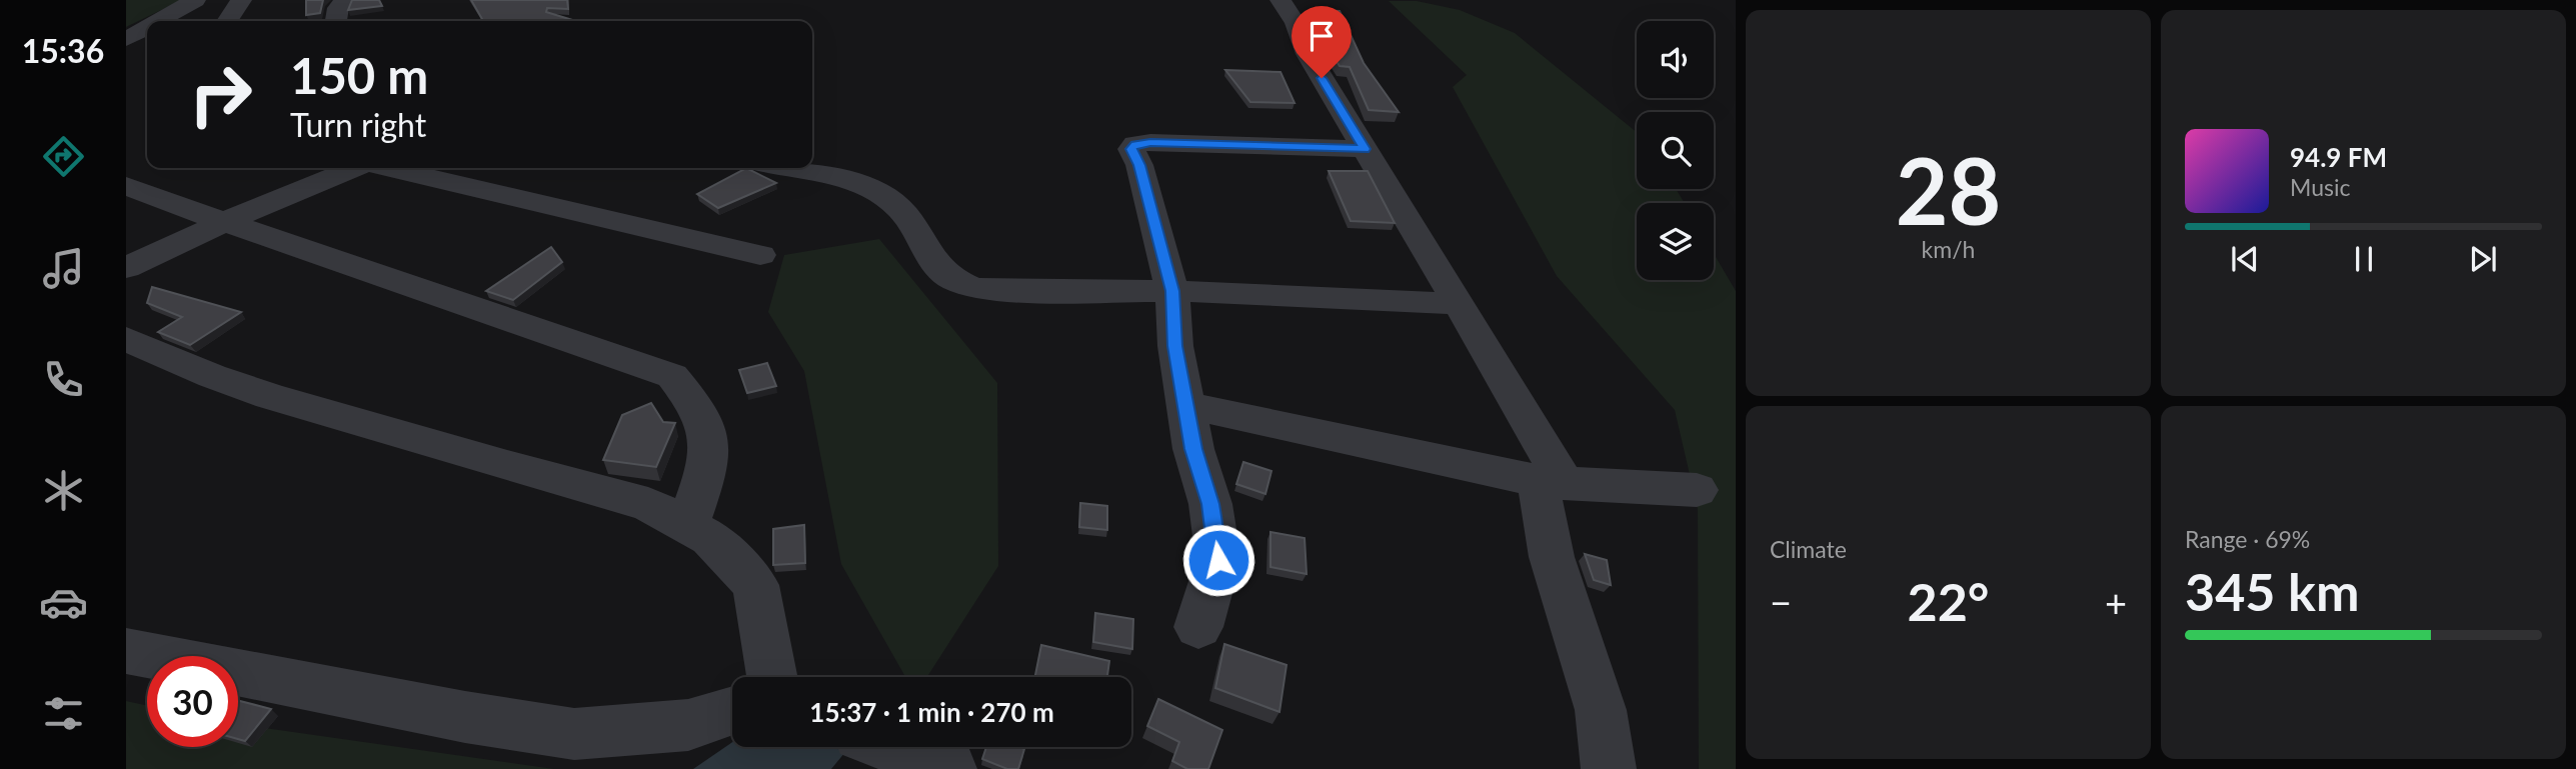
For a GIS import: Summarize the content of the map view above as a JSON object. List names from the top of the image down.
{
  "page": {
    "tabs": "15:36",
    "tile": [
      ["28", "km/h"],
      "Climate",
      ["Range · 69%", "345 km"]
    ],
    "turn": ["150 m", "Turn right"],
    "song": ["94.9 FM", "Music"],
    "heat": ["−", "22°", "+"],
    "limit": "30",
    "trip": "15:37 · 1 min · 270 m"
  }
}
